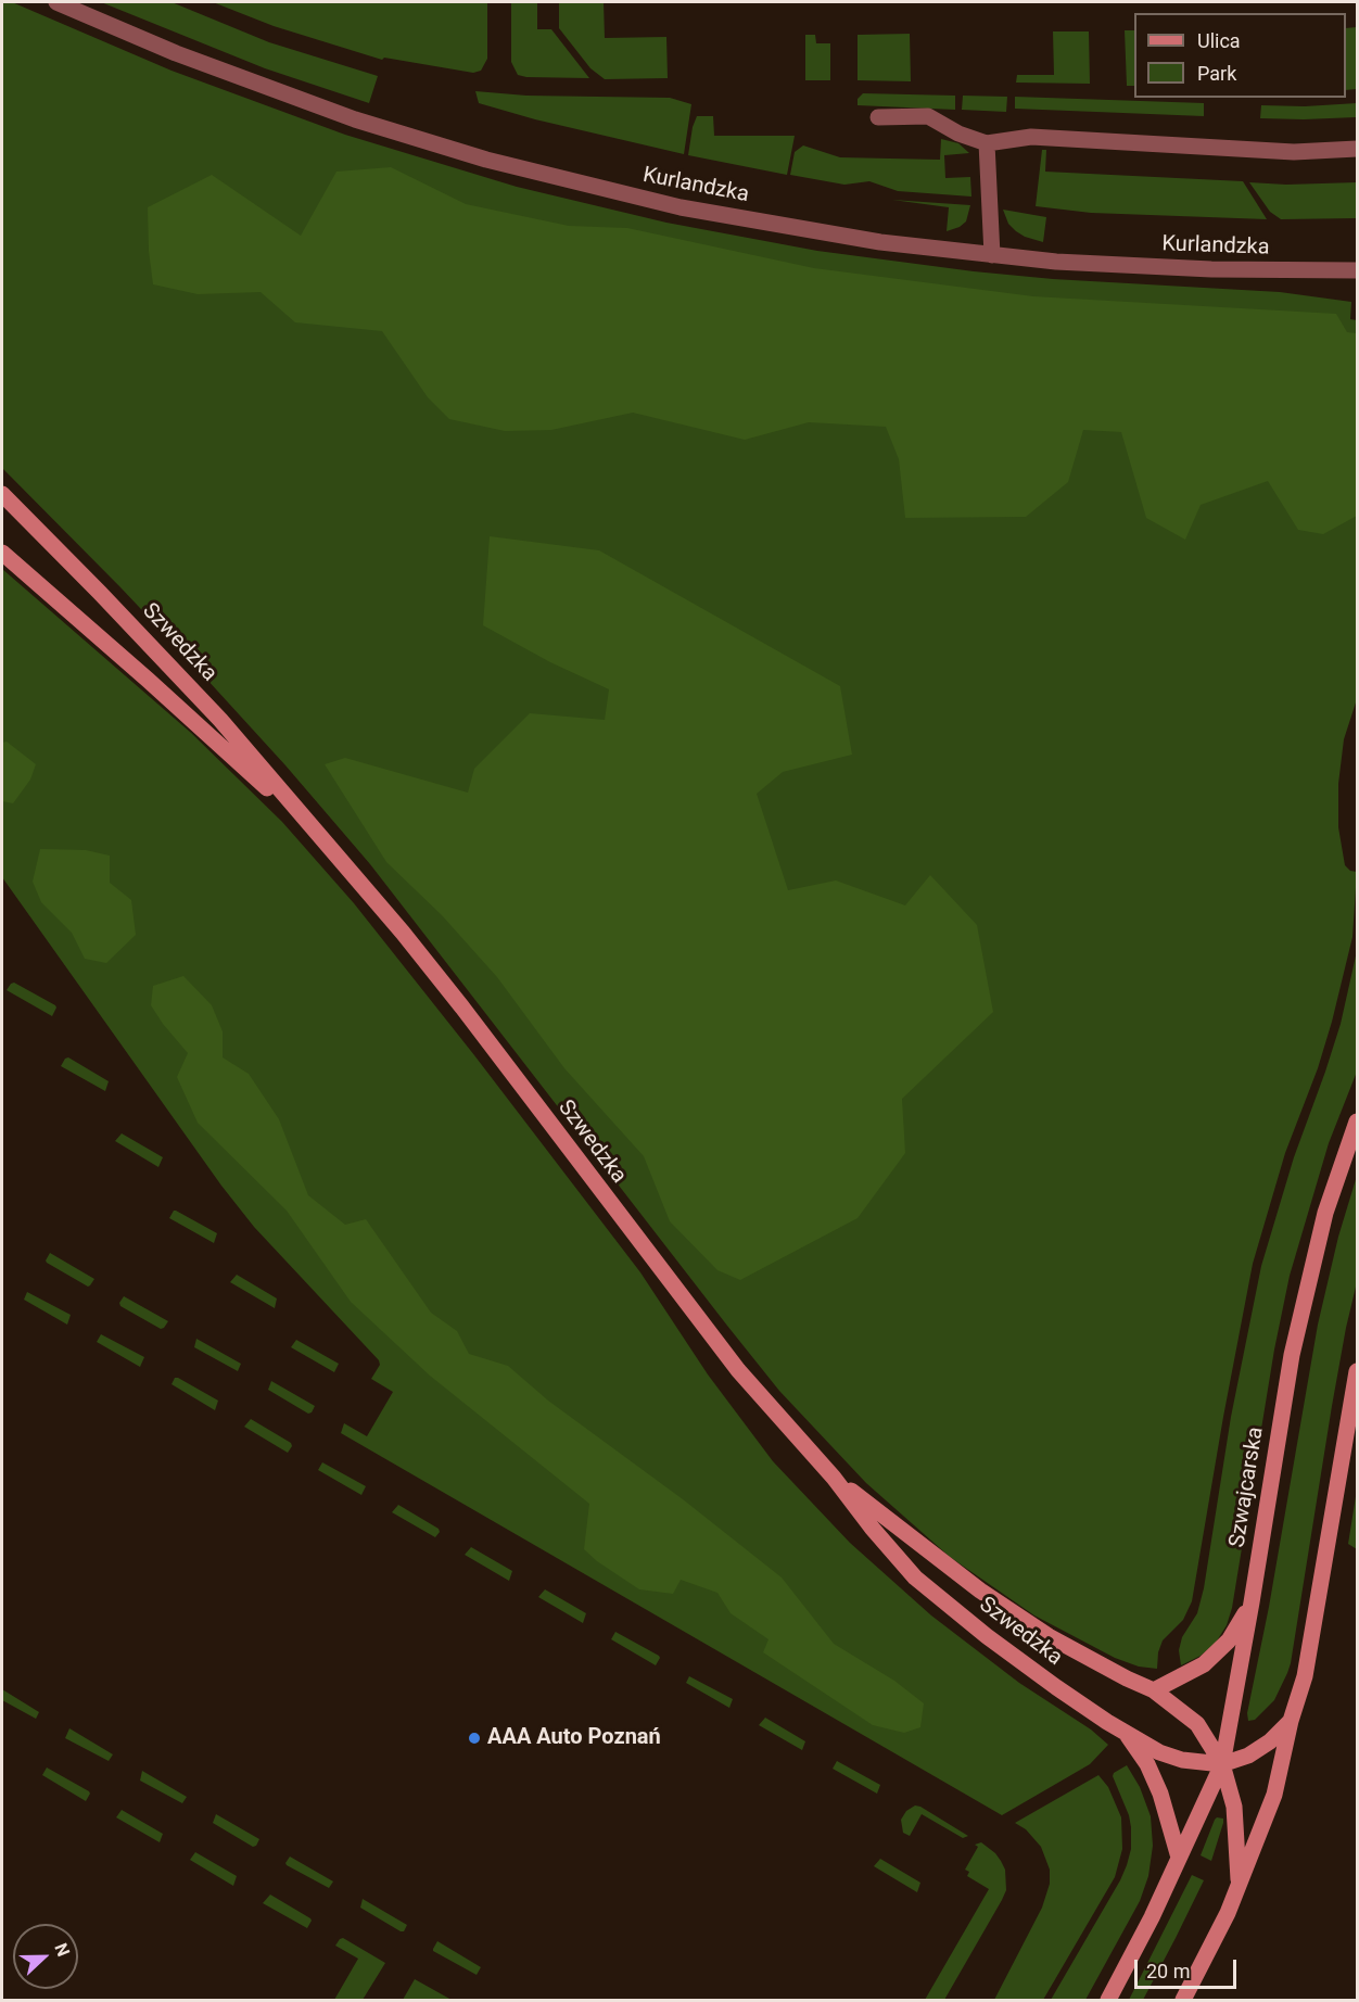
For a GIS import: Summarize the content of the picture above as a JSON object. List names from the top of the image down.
{
  "streets": {
    "street": ["Kurlandzka", "Szwedzka", "Szwajcarska"]
  },
  "crossings": [
    ["Szwedzka", "Szwajcarska"]
  ],
  "places": ["AAA Auto Poznań"],
  "legend": ["Ulica", "Park"],
  "scale_bar": "20 m",
  "north": "right"
}
